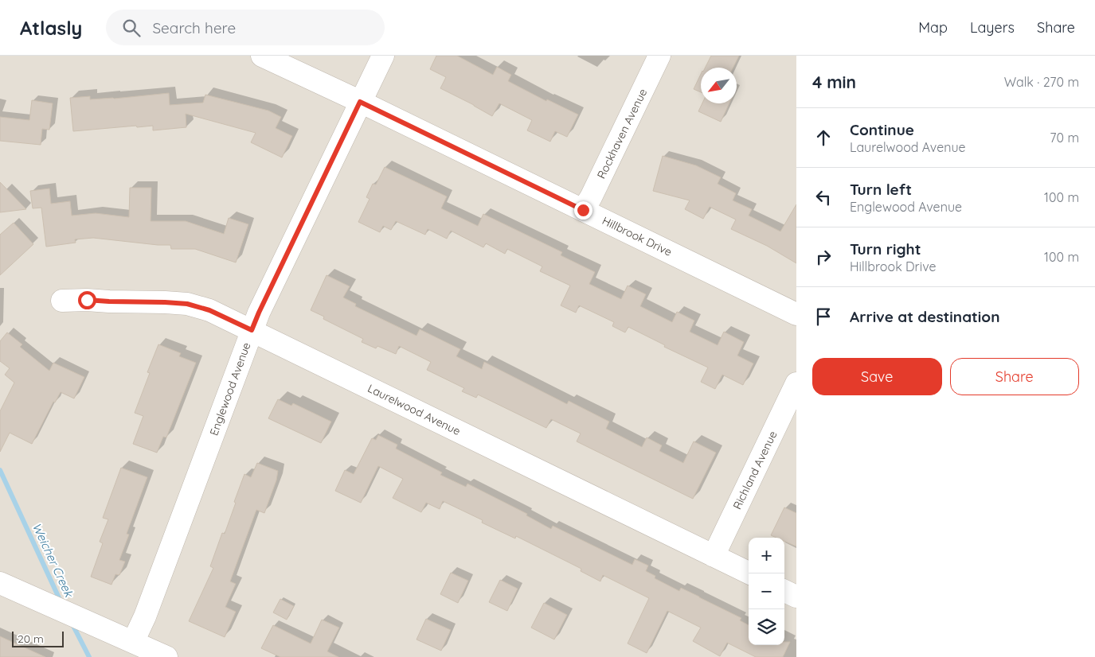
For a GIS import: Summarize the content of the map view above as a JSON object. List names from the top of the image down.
{
  "streets": {
    "street": [
      "Rockhaven Avenue",
      "Hillbrook Drive",
      "Englewood Avenue",
      "Laurelwood Avenue",
      "Richland Avenue"
    ]
  },
  "crossings": [
    ["Rockhaven Avenue", "Hillbrook Drive"],
    ["Hillbrook Drive", "Englewood Avenue"],
    ["Englewood Avenue", "Laurelwood Avenue"],
    ["Laurelwood Avenue", "Richland Avenue"]
  ],
  "water": ["Weicher Creek"],
  "scale_bar": "20 m",
  "north": "bottom left",
  "page": {
    "header": "Atlasly",
    "search": "Search here",
    "nav": ["Map", "Layers", "Share"],
    "heading": ["4 min", "Walk · 270 m"],
    "list": [
      ["Continue", "Laurelwood Avenue", "70 m"],
      ["Turn left", "Englewood Avenue", "100 m"],
      ["Turn right", "Hillbrook Drive", "100 m"],
      "Arrive at destination"
    ],
    "buttons": ["Save", "Share"],
    "map_buttons": ["+", "−"],
    "scale": "20 m"
  }
}
